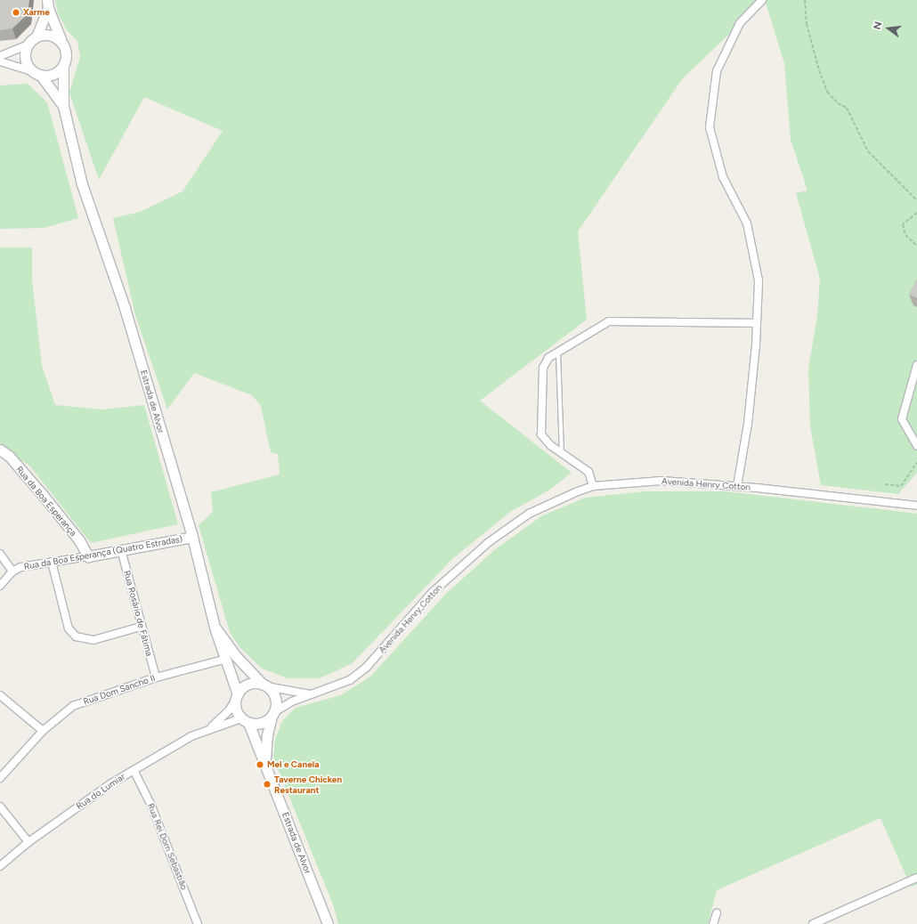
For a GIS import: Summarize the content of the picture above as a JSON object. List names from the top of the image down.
{
  "streets": {
    "street": [
      "Estrada de Alvor",
      "Avenida Henry Cotton",
      "Rua da Boa Esperança",
      "Rua da Boa Esperança (Quatro Estradas)",
      "Rua Rosário de Fátima",
      "Rua Dom Sancho II",
      "Rua do Lumiar",
      "Rua Rei Dom Sebastião"
    ]
  },
  "crossings": [
    ["Estrada de Alvor", "Avenida Henry Cotton"],
    ["Estrada de Alvor", "Rua da Boa Esperança (Quatro Estradas)"],
    ["Estrada de Alvor", "Rua Dom Sancho II"],
    ["Rua da Boa Esperança", "Rua da Boa Esperança (Quatro Estradas)"],
    ["Rua da Boa Esperança (Quatro Estradas)", "Rua Rosário de Fátima"],
    ["Rua Rosário de Fátima", "Rua Dom Sancho II"],
    ["Rua do Lumiar", "Rua Rei Dom Sebastião"]
  ],
  "places": ["Xarme", "Mel e Canela", "Taverne Chicken Restaurant"],
  "north": "left"
}
